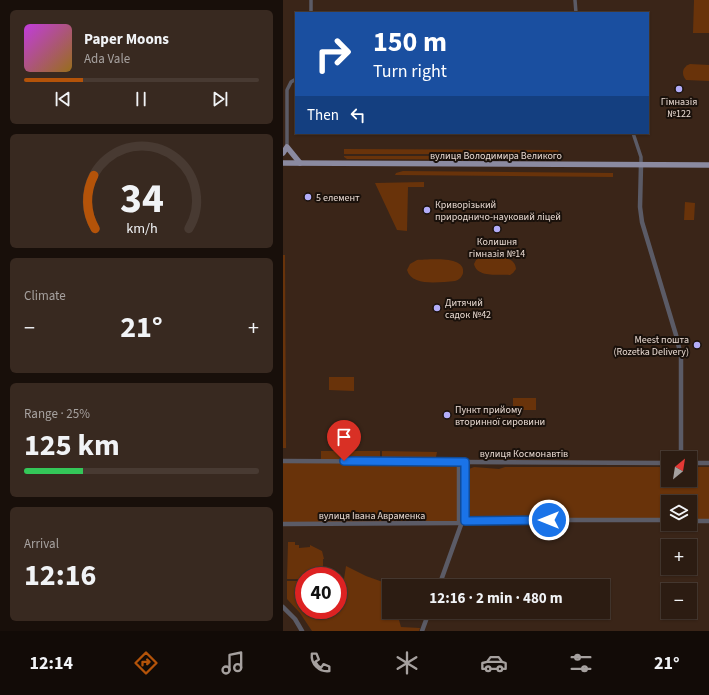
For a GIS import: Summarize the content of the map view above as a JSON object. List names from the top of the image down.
{
  "streets": {
    "main road": ["вулиця Володимира Великого"],
    "street": ["вулиця Космонавтів", "вулиця Івана Авраменка"]
  },
  "places": [
    "Гімназія №122",
    "5 елемент",
    "Криворізький природничо-науковий ліцей",
    "Колишня гімназія №14",
    "Дитячий садок №42",
    "Meest пошта (Rozetka Delivery)",
    "Пункт прийому вторинної сировини"
  ],
  "north": "top right",
  "page": {
    "turn": ["150 m", "Turn right"],
    "song": ["Paper Moons", "Ada Vale"],
    "then": "Then",
    "tile": [
      "Climate",
      ["Range · 25%", "125 km"],
      ["Arrival", "12:16"]
    ],
    "heat": ["−", "21°", "+"],
    "map_buttons": ["+", "−"],
    "limit": "40",
    "trip": "12:16 · 2 min · 480 m",
    "tabs": ["12:14", "21°"],
    "gauge": ["34", "km/h"]
  }
}
